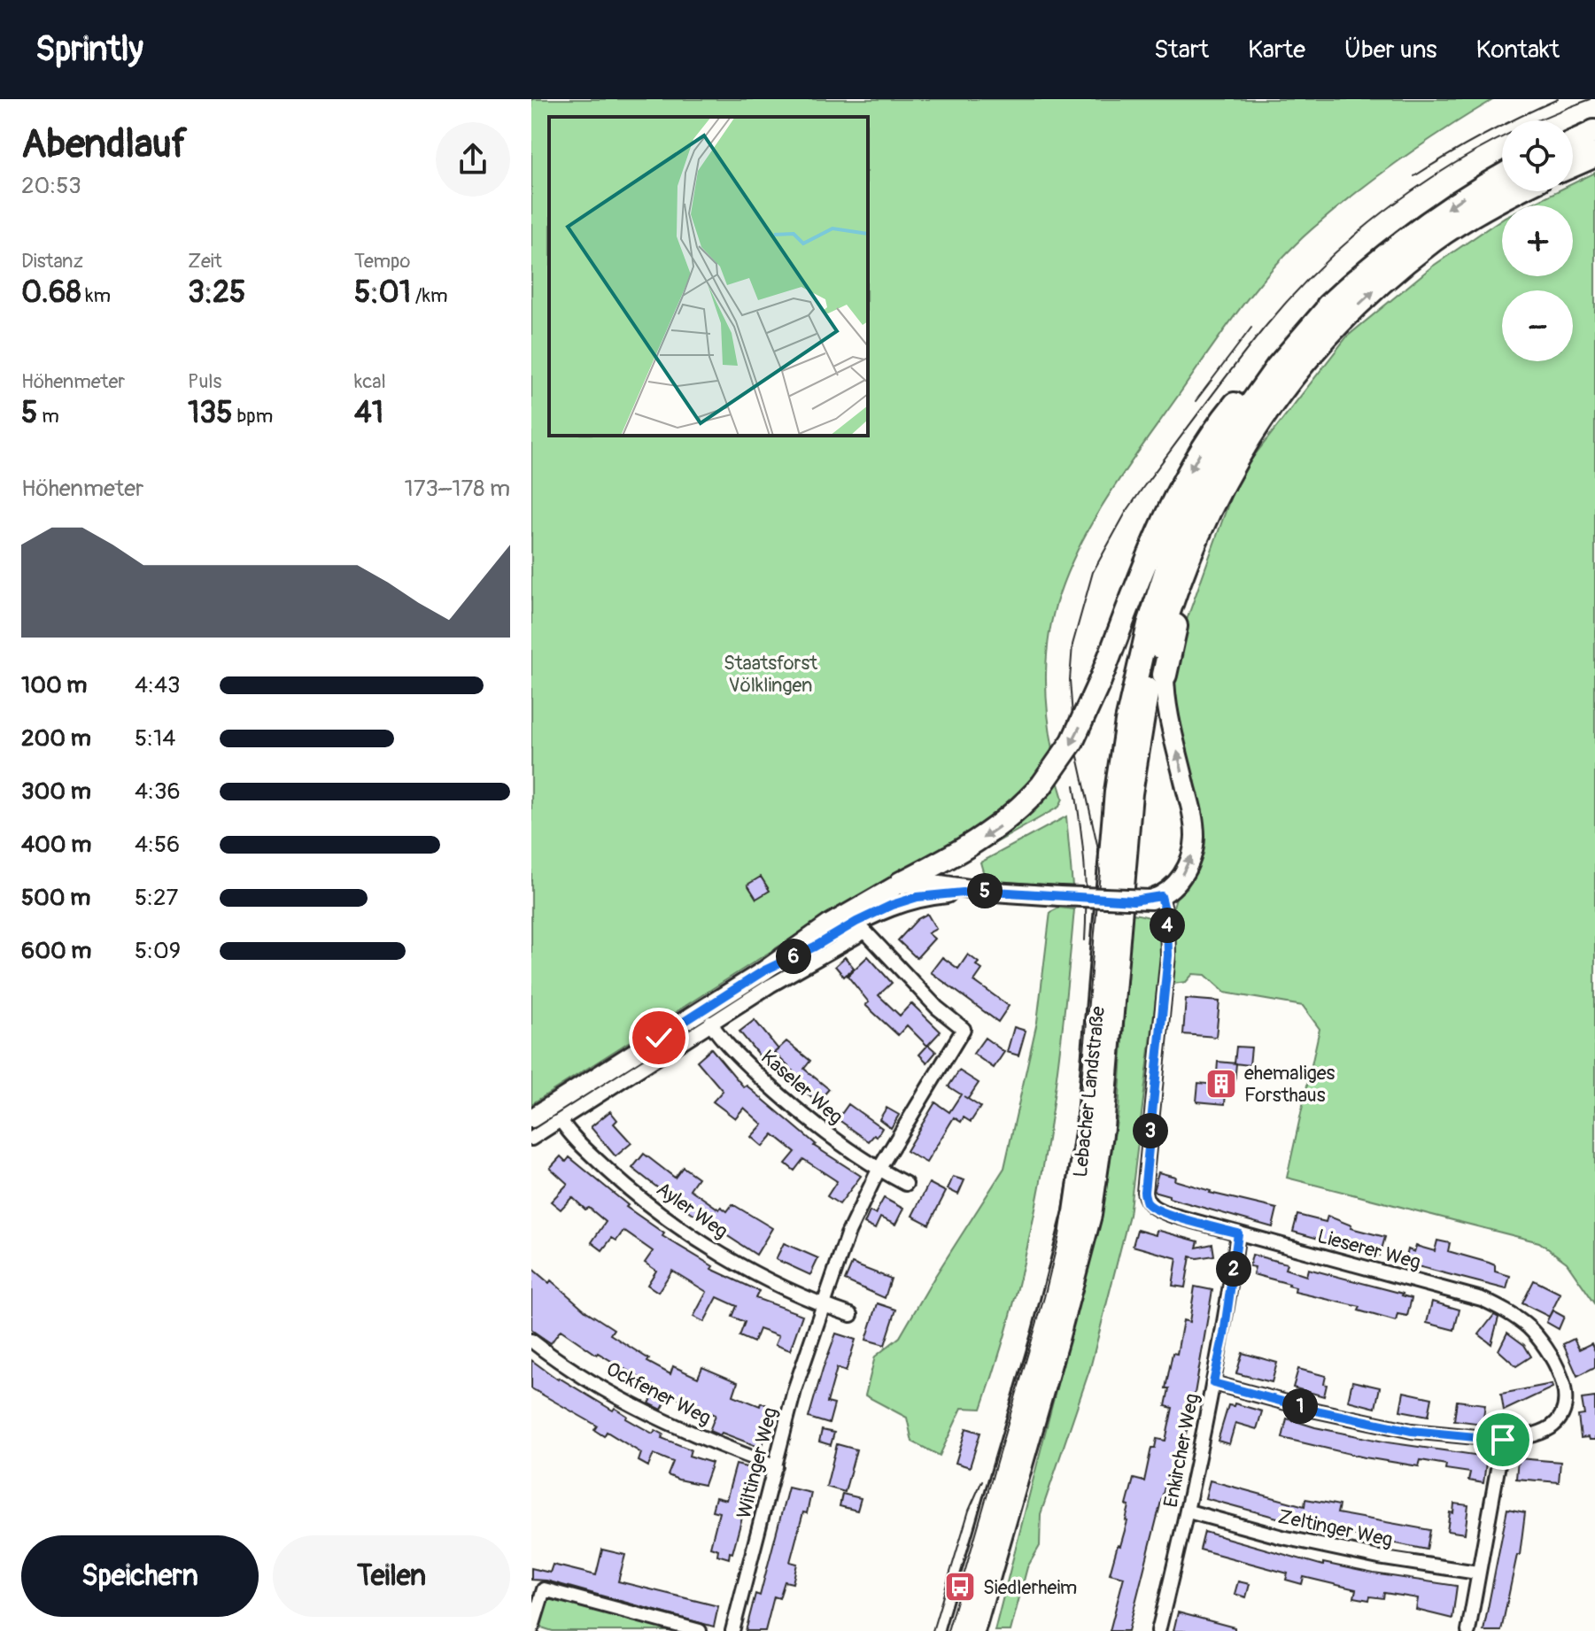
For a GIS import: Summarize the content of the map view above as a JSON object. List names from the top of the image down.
{
  "streets": {
    "highway": ["Lebacher Landstraße"],
    "street": [
      "Kaseler Weg",
      "Ayler Weg",
      "Lieserer Weg",
      "Ockfener Weg",
      "Enkircher Weg",
      "Wiltinger Weg",
      "Zeltinger Weg"
    ]
  },
  "crossings": [
    ["Kaseler Weg", "Wiltinger Weg"],
    ["Ayler Weg", "Wiltinger Weg"],
    ["Lieserer Weg", "Enkircher Weg"],
    ["Ockfener Weg", "Wiltinger Weg"],
    ["Enkircher Weg", "Zeltinger Weg"]
  ],
  "parks": ["Staatsforst Völklingen"],
  "places": {
    "building": ["ehemaliges Forsthaus"],
    "bus stop": ["Siedlerheim"]
  },
  "page": {
    "header": "Sprintly",
    "nav": [
      "Start",
      "Karte",
      "Über uns",
      "Kontakt"
    ],
    "heading": ["Abendlauf", "20:53"],
    "map_buttons": ["+", "−"],
    "stats": [
      ["Distanz", "0.68 km"],
      ["Zeit", "3:25"],
      ["Tempo", "5:01 /km"],
      ["Höhenmeter", "5 m"],
      ["Puls", "135 bpm"],
      ["kcal", "41"]
    ],
    "chart": ["Höhenmeter", "173–178 m"],
    "list": [
      {
        "name": "100 m",
        "note": "4:43"
      },
      {
        "name": "200 m",
        "note": "5:14"
      },
      {
        "name": "300 m",
        "note": "4:36"
      },
      {
        "name": "400 m",
        "note": "4:56"
      },
      {
        "name": "500 m",
        "note": "5:27"
      },
      {
        "name": "600 m",
        "note": "5:09"
      }
    ],
    "pins": [
      "5",
      "4",
      "6",
      "3",
      "2",
      "1"
    ],
    "buttons": ["Speichern", "Teilen"]
  }
}
